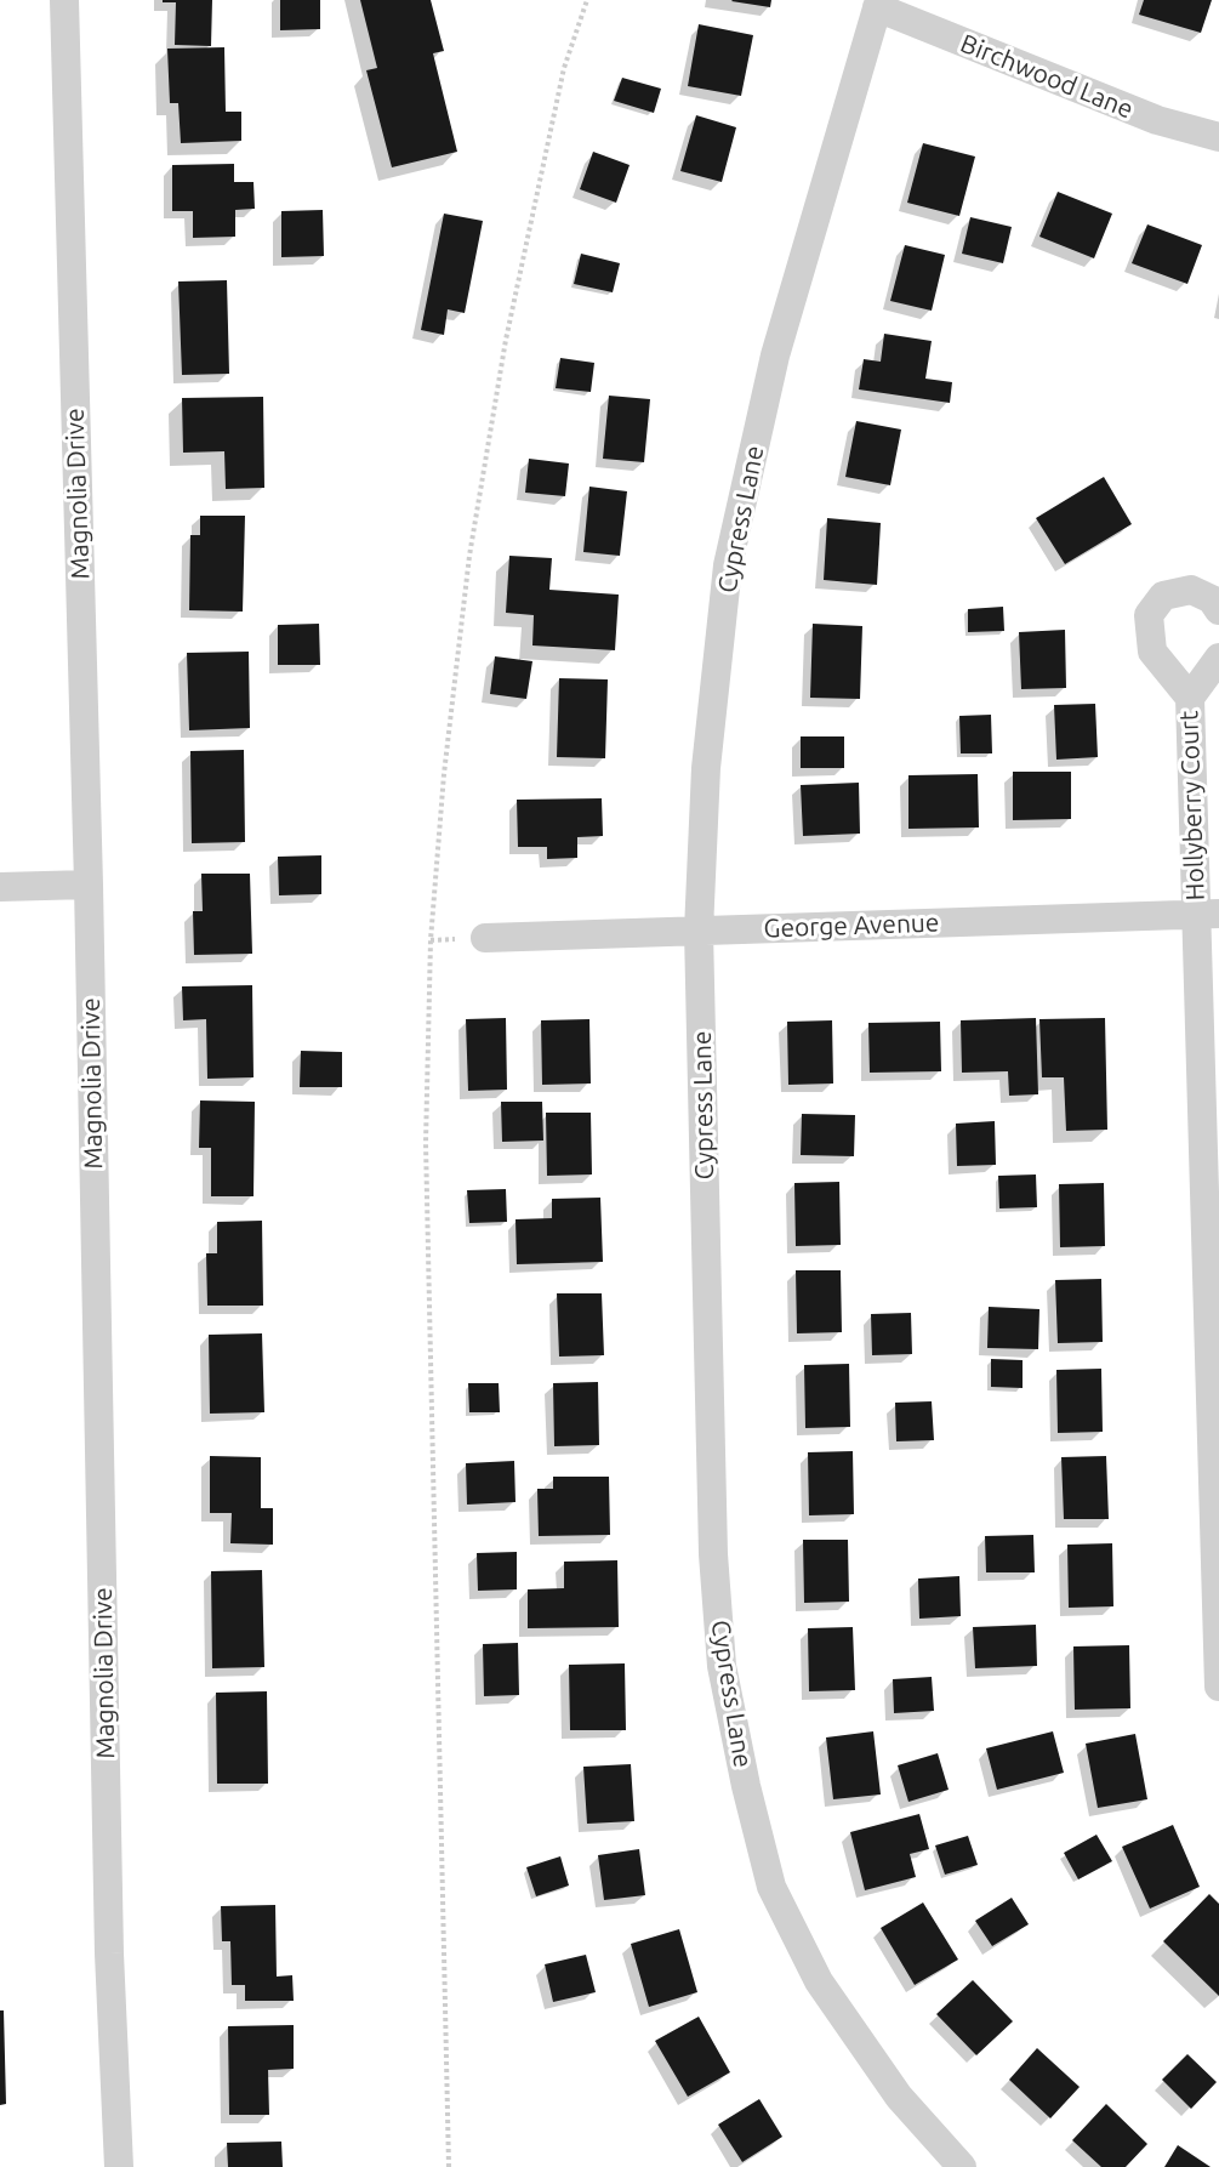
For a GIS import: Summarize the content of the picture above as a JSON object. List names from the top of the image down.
{
  "streets": {
    "street": [
      "Birchwood Lane",
      "Magnolia Drive",
      "Cypress Lane",
      "Hollyberry Court",
      "George Avenue"
    ]
  },
  "crossings": [
    ["Birchwood Lane", "Cypress Lane"],
    ["Cypress Lane", "George Avenue"],
    ["Hollyberry Court", "George Avenue"]
  ]
}
